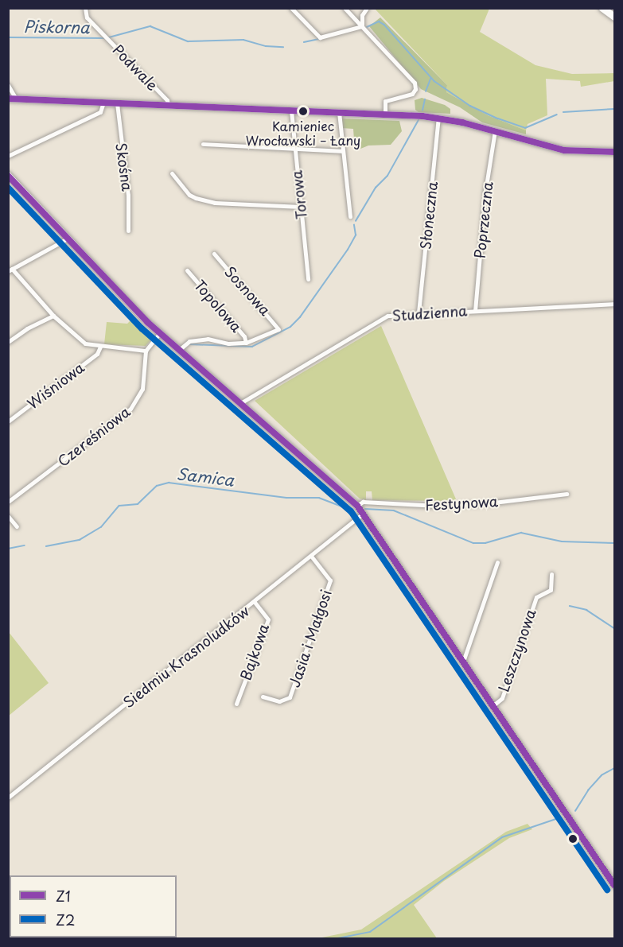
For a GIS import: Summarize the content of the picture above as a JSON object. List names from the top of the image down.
{
  "streets": {
    "street": [
      "Podwale",
      "Skośna",
      "Torowa",
      "Słoneczna",
      "Poprzeczna",
      "Sosnowa",
      "Topolowa",
      "Studzienna",
      "Wiśniowa",
      "Czereśniowa",
      "Festynowa",
      "Jasia i Małgosi",
      "Leszczynowa",
      "Bajkowa",
      "Siedmiu Krasnoludków"
    ]
  },
  "crossings": [
    ["Słoneczna", "Studzienna"],
    ["Poprzeczna", "Studzienna"],
    ["Sosnowa", "Topolowa"],
    ["Jasia i Małgosi", "Siedmiu Krasnoludków"],
    ["Bajkowa", "Siedmiu Krasnoludków"]
  ],
  "water": ["Piskorna", "Samica"],
  "places": ["Kamieniec Wrocławski – Łany"],
  "lines": ["transit line Z1", "transit line Z2"],
  "legend": ["Z1", "Z2"]
}
